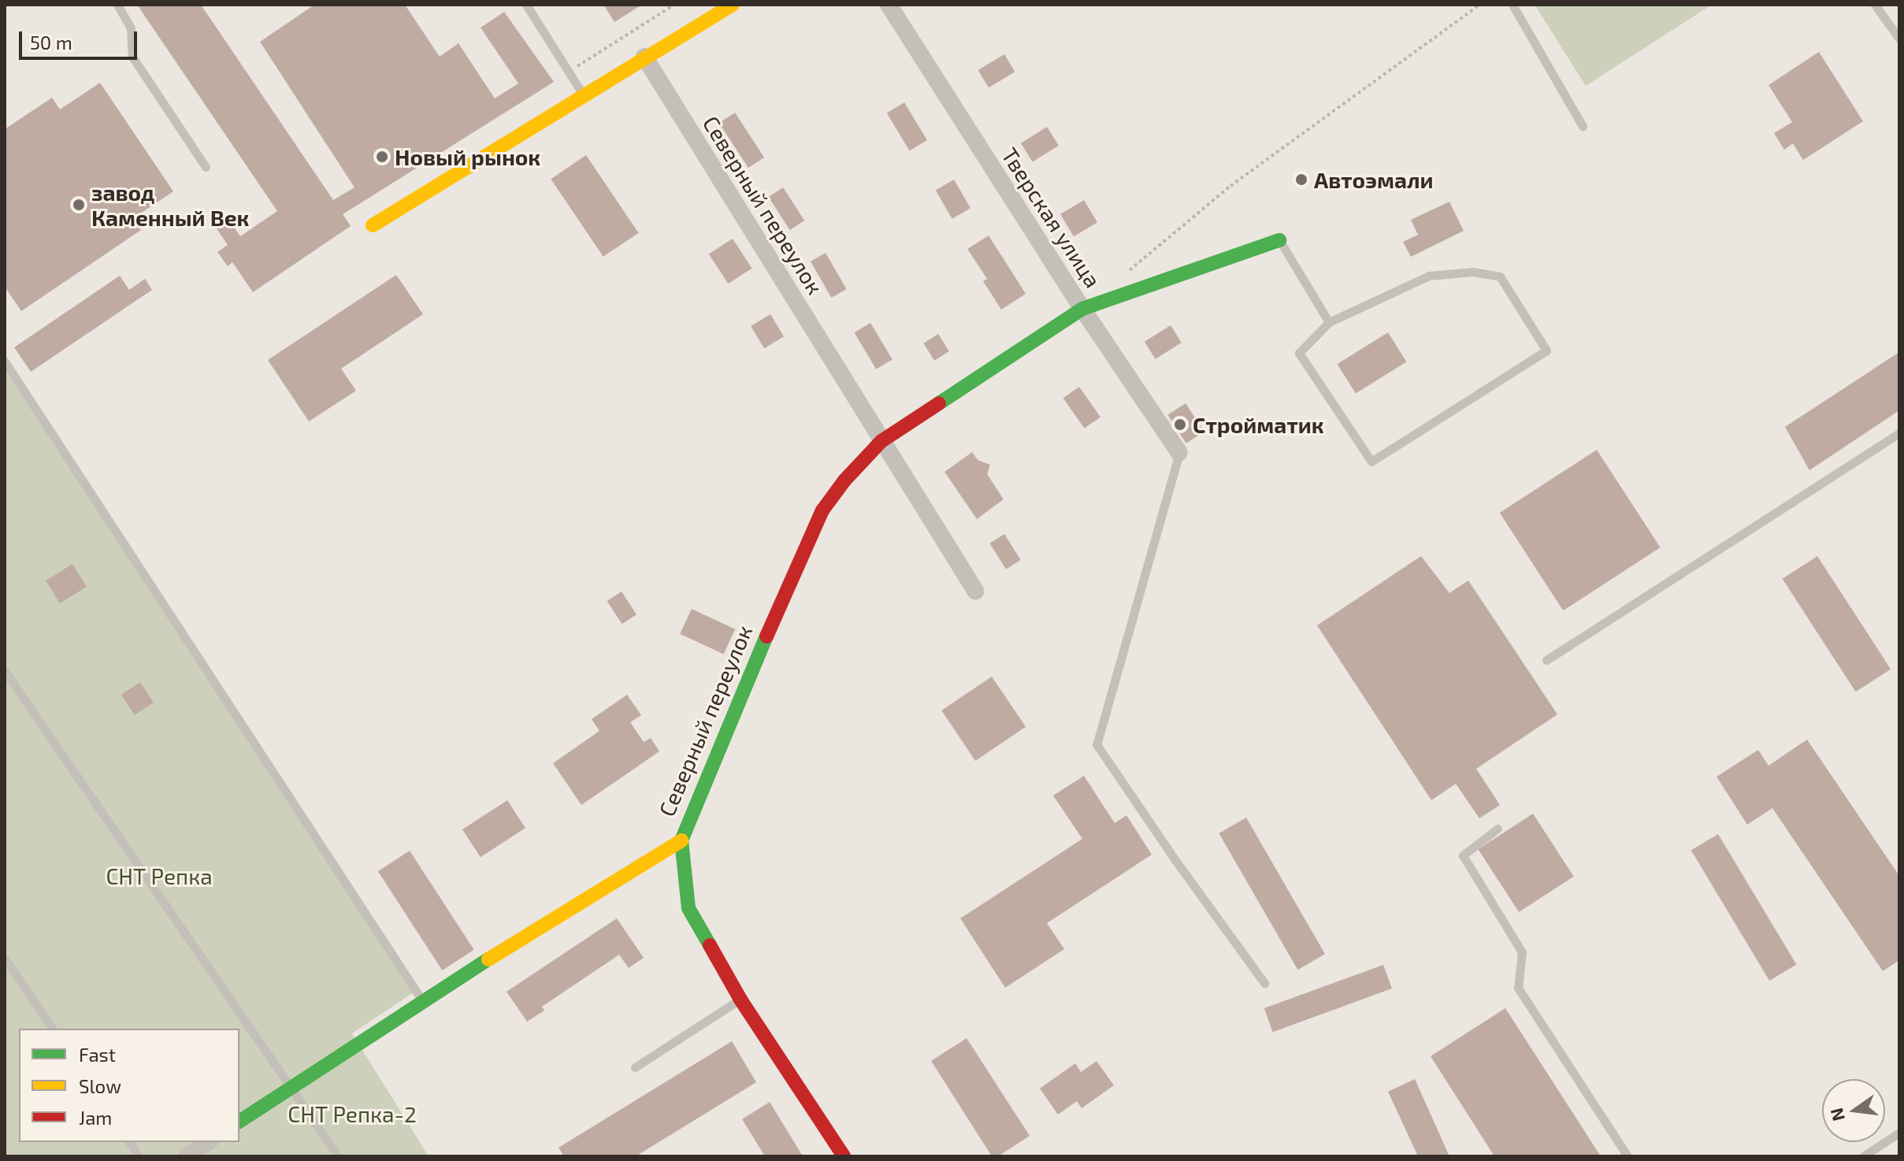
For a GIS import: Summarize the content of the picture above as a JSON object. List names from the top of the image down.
{
  "streets": {
    "street": ["Северный переулок", "Тверская улица"]
  },
  "parks": ["СНТ Репка", "СНТ Репка-2"],
  "places": [
    "Новый рынок",
    "Автоэмали",
    "завод Каменный Век",
    "Стройматик"
  ],
  "legend": ["Fast", "Slow", "Jam"],
  "scale_bar": "50 m",
  "north": "left"
}
